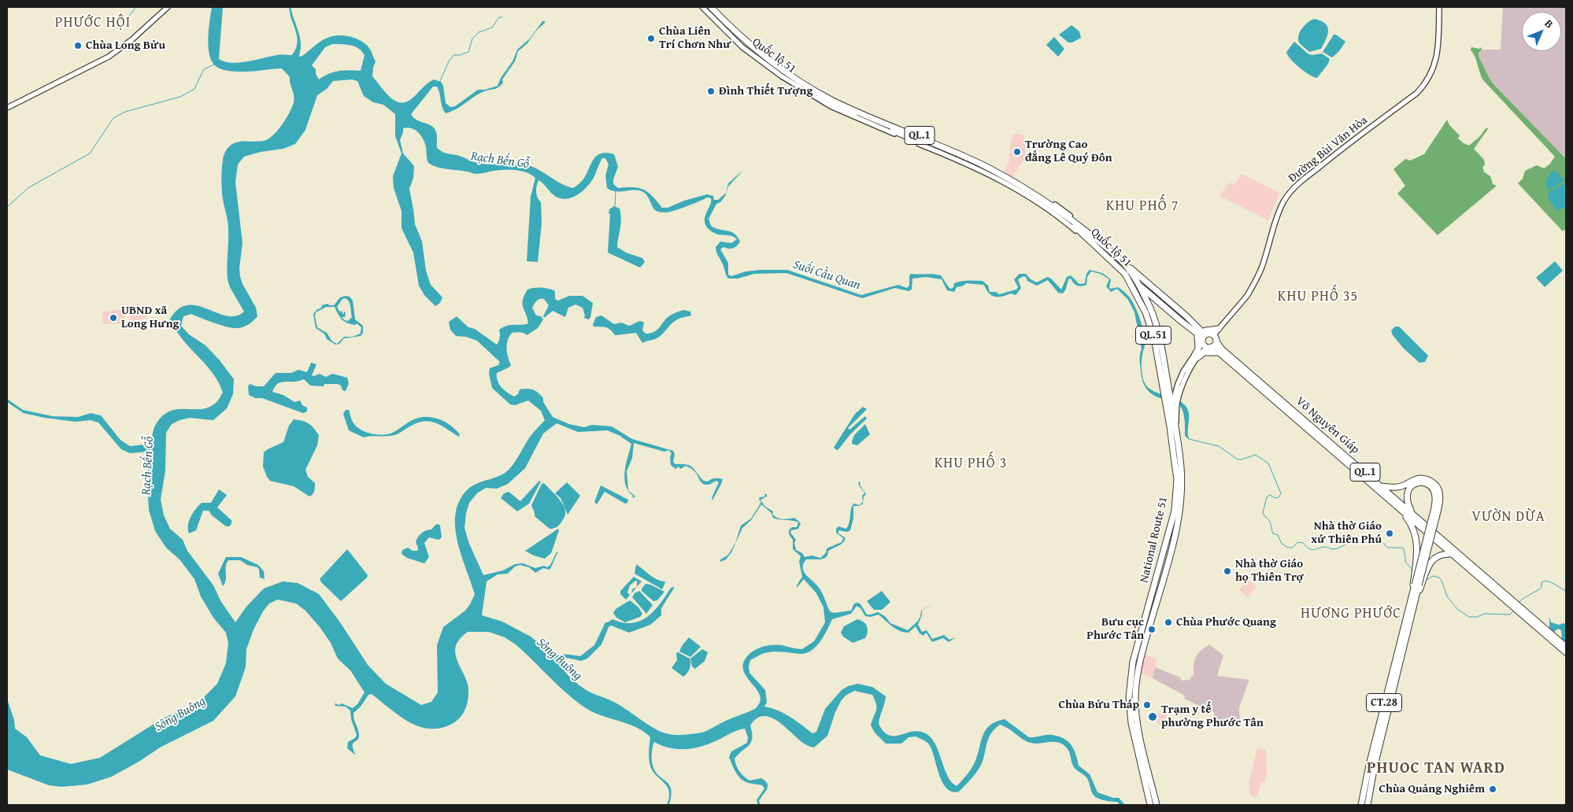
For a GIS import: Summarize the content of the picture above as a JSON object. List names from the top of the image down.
{
  "streets": {
    "highway": [
      "Quốc lộ 51",
      "QL.1",
      "QL.51",
      "Võ Nguyên Giáp",
      "National Route 51",
      "CT.28"
    ],
    "main road": ["Đường Bùi Văn Hòa"]
  },
  "crossings": [
    ["Quốc lộ 51", "QL.1"],
    ["Quốc lộ 51", "National Route 51"],
    ["QL.1", "Đường Bùi Văn Hòa"],
    ["QL.1", "Võ Nguyên Giáp"],
    ["QL.1", "National Route 51"],
    ["Đường Bùi Văn Hòa", "Võ Nguyên Giáp"],
    ["Võ Nguyên Giáp", "CT.28"]
  ],
  "districts": [
    "PHƯỚC HỘI",
    "KHU PHỐ 7",
    "KHU PHỐ 35",
    "KHU PHỐ 3",
    "VƯỜN DỪA",
    "HƯƠNG PHƯỚC",
    "PHUOC TAN WARD"
  ],
  "water": ["Rạch Bến Gỗ", "Suối Cầu Quan", "Sông Buông"],
  "places": [
    "Chùa Liên Trí Chơn Như",
    "Chùa Long Bửu",
    "Đình Thiết Tượng",
    "Trường Cao đẳng Lê Quý Đôn",
    "UBND xã Long Hưng",
    "Nhà thờ Giáo xứ Thiên Phú",
    "Nhà thờ Giáo họ Thiên Trợ",
    "Chùa Phước Quang",
    "Bưu cục Phước Tân",
    "Chùa Bửu Tháp",
    "Trạm y tế phường Phước Tân",
    "Chùa Quảng Nghiêm"
  ],
  "north": "top right"
}
